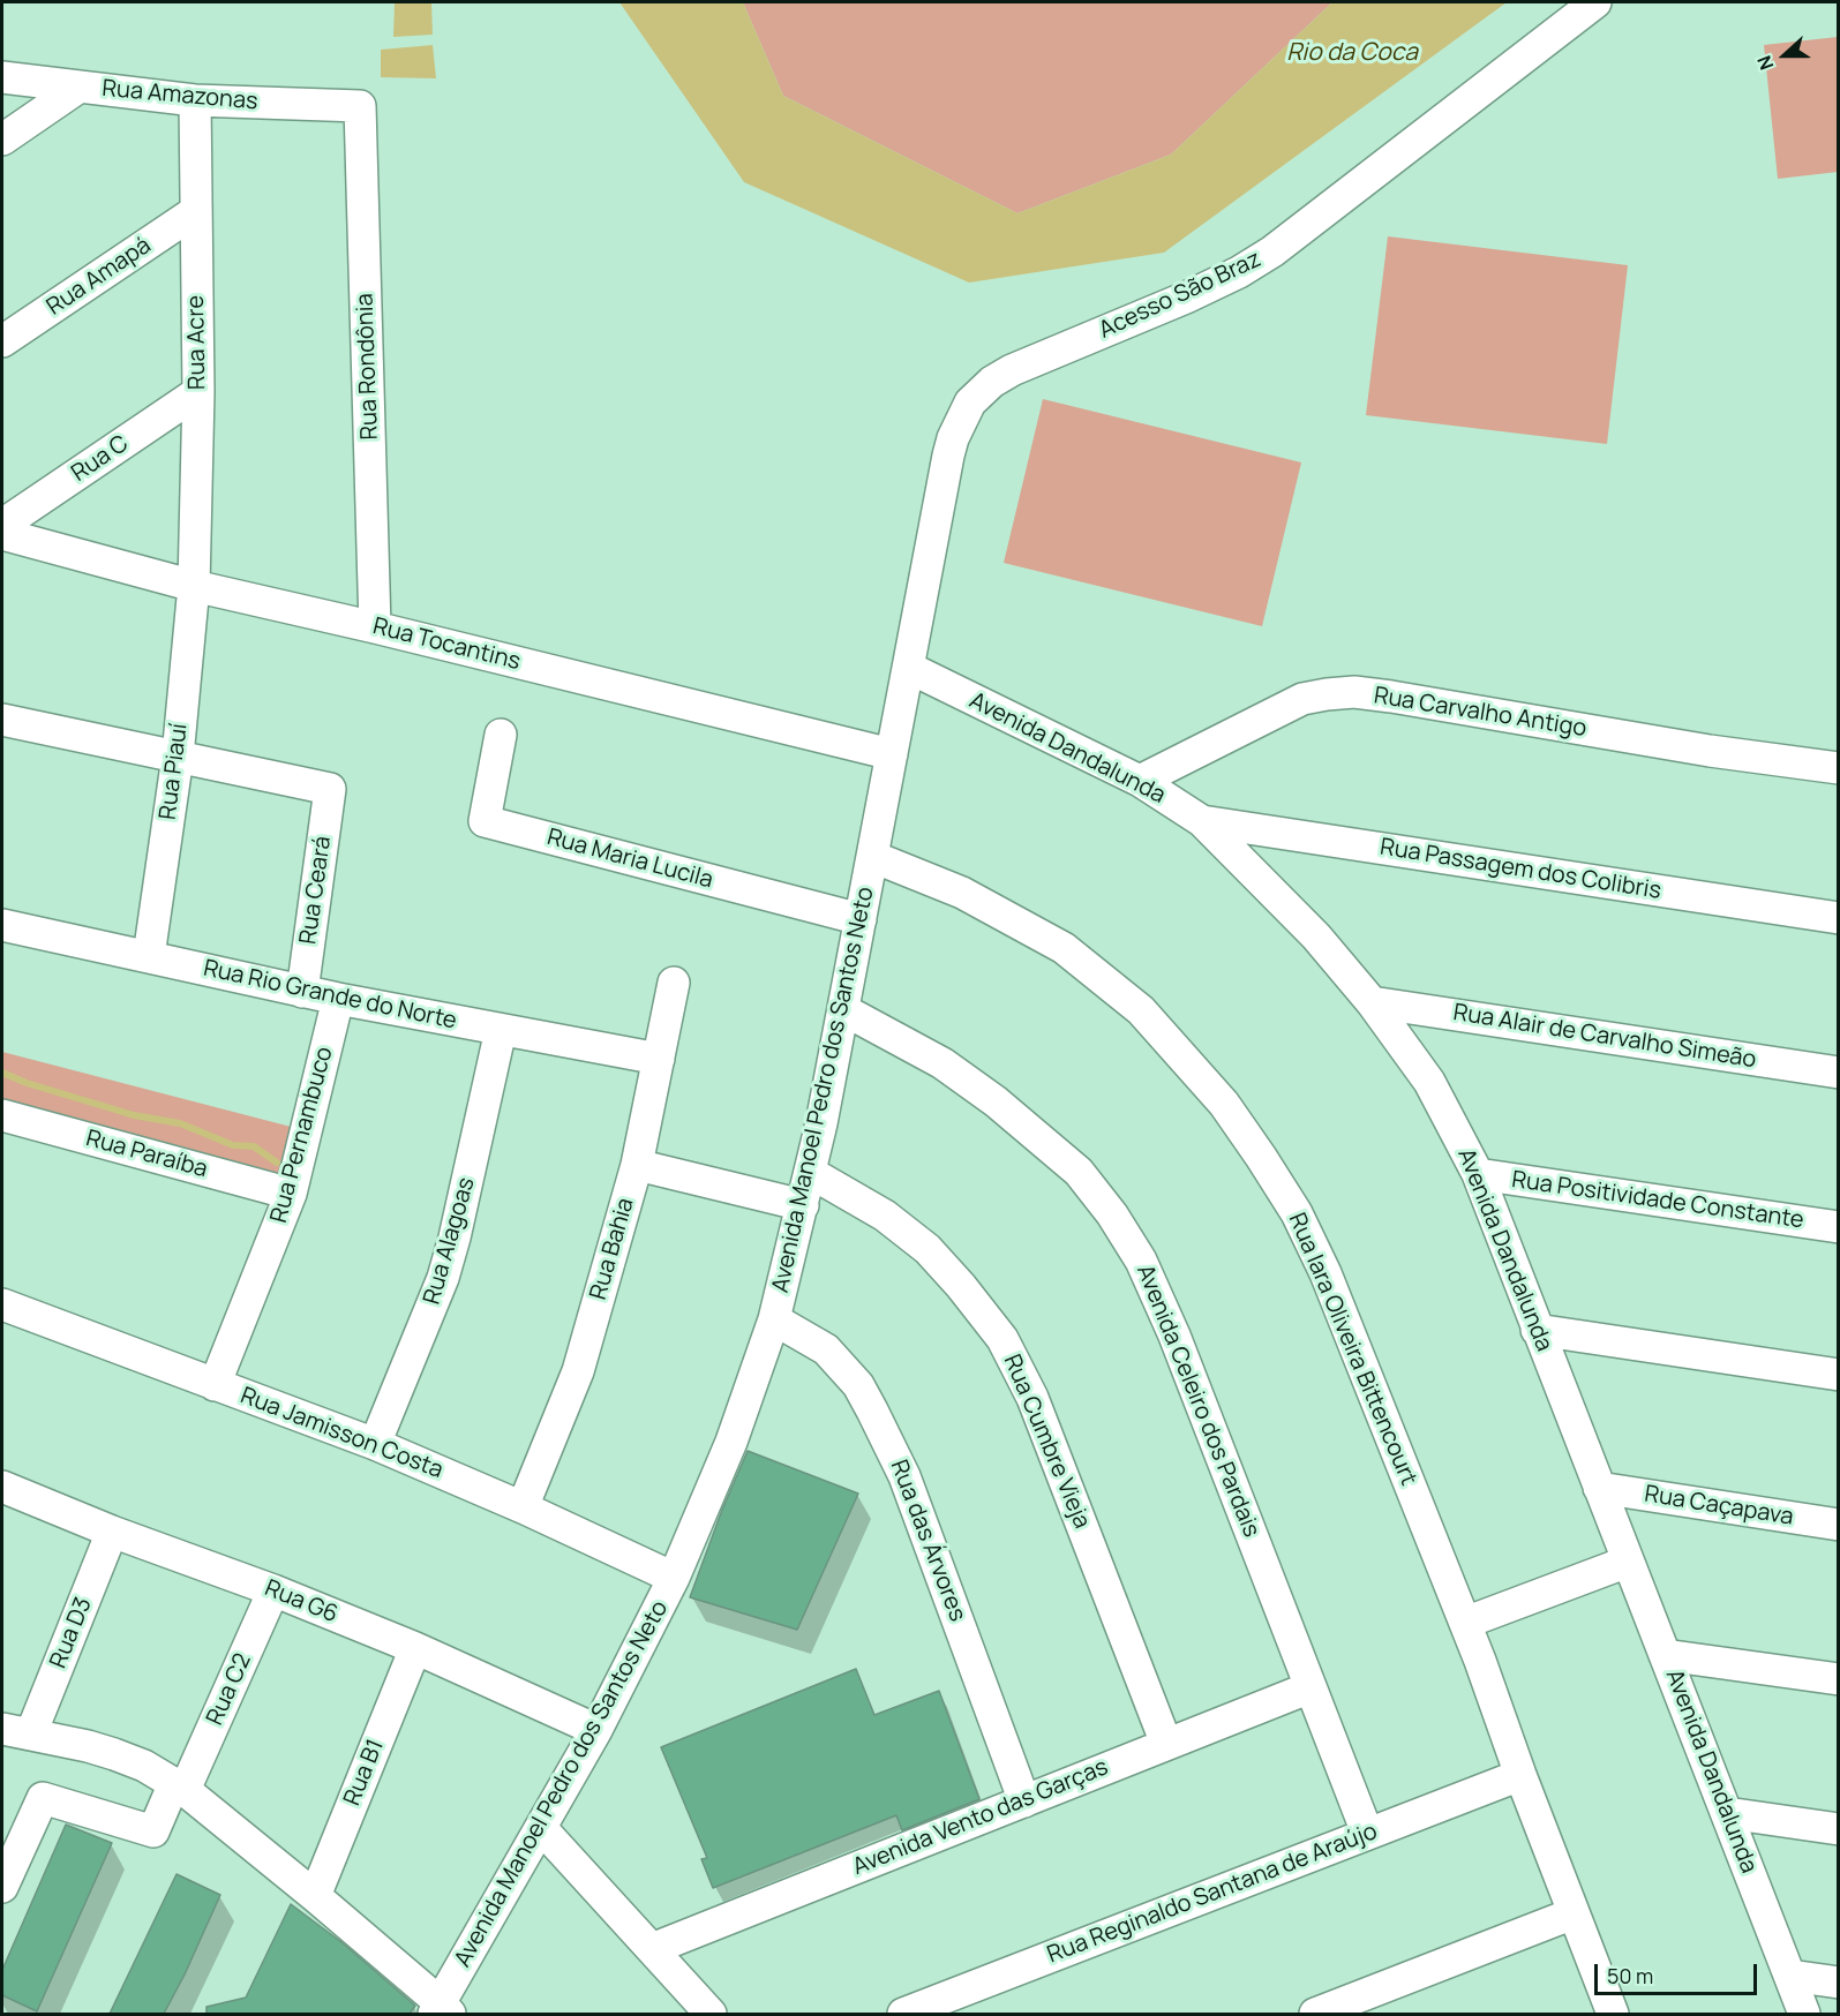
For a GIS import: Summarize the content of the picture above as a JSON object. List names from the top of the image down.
{
  "streets": {
    "street": [
      "Rua Amazonas",
      "Rua Amapá",
      "Acesso São Braz",
      "Rua Acre",
      "Rua Rondônia",
      "Rua C",
      "Rua Tocantins",
      "Rua Carvalho Antigo",
      "Avenida Dandalunda",
      "Rua Piauí",
      "Rua Maria Lucila",
      "Rua Passagem dos Colibris",
      "Rua Ceará",
      "Rua Rio Grande do Norte",
      "Rua Alair de Carvalho Simeão",
      "Avenida Manoel Pedro dos Santos Neto",
      "Rua Pernambuco",
      "Rua Paraíba",
      "Rua Positividade Constante",
      "Rua Alagoas",
      "Rua Bahia",
      "Rua Iara Oliveira Bittencourt",
      "Avenida Celeiro dos Pardais",
      "Rua Jamisson Costa",
      "Rua Cumbre Vieja",
      "Rua Caçapava",
      "Rua das Árvores",
      "Rua G6",
      "Rua D3",
      "Rua C2",
      "Rua B1",
      "Avenida Vento das Garças",
      "Rua Reginaldo Santana de Araújo"
    ]
  },
  "crossings": [
    ["Rua Amazonas", "Rua Acre"],
    ["Rua Amazonas", "Rua Rondônia"],
    ["Rua Amapá", "Rua Acre"],
    ["Acesso São Braz", "Avenida Dandalunda"],
    ["Acesso São Braz", "Avenida Manoel Pedro dos Santos Neto"],
    ["Rua Acre", "Rua C"],
    ["Rua Acre", "Rua Tocantins"],
    ["Rua Acre", "Rua Piauí"],
    ["Rua Rondônia", "Rua Tocantins"],
    ["Rua Tocantins", "Rua Piauí"],
    ["Rua Tocantins", "Avenida Manoel Pedro dos Santos Neto"],
    ["Rua Carvalho Antigo", "Avenida Dandalunda"],
    ["Avenida Dandalunda", "Rua Passagem dos Colibris"],
    ["Avenida Dandalunda", "Rua Alair de Carvalho Simeão"],
    ["Avenida Dandalunda", "Avenida Manoel Pedro dos Santos Neto"],
    ["Avenida Dandalunda", "Rua Positividade Constante"],
    ["Avenida Dandalunda", "Rua Caçapava"],
    ["Rua Piauí", "Rua Ceará"],
    ["Rua Piauí", "Rua Rio Grande do Norte"],
    ["Rua Maria Lucila", "Avenida Manoel Pedro dos Santos Neto"],
    ["Rua Ceará", "Rua Rio Grande do Norte"],
    ["Rua Rio Grande do Norte", "Rua Pernambuco"],
    ["Rua Rio Grande do Norte", "Rua Alagoas"],
    ["Rua Rio Grande do Norte", "Rua Bahia"],
    ["Avenida Manoel Pedro dos Santos Neto", "Rua Iara Oliveira Bittencourt"],
    ["Avenida Manoel Pedro dos Santos Neto", "Avenida Celeiro dos Pardais"],
    ["Avenida Manoel Pedro dos Santos Neto", "Rua Jamisson Costa"],
    ["Avenida Manoel Pedro dos Santos Neto", "Rua Cumbre Vieja"],
    ["Avenida Manoel Pedro dos Santos Neto", "Rua das Árvores"],
    ["Avenida Manoel Pedro dos Santos Neto", "Rua G6"],
    ["Rua Pernambuco", "Rua Paraíba"],
    ["Rua Pernambuco", "Rua Jamisson Costa"],
    ["Rua Alagoas", "Rua Jamisson Costa"],
    ["Rua Bahia", "Rua Jamisson Costa"],
    ["Rua Iara Oliveira Bittencourt", "Rua Reginaldo Santana de Araújo"],
    ["Avenida Celeiro dos Pardais", "Avenida Vento das Garças"],
    ["Avenida Celeiro dos Pardais", "Rua Reginaldo Santana de Araújo"],
    ["Rua Cumbre Vieja", "Avenida Vento das Garças"],
    ["Rua das Árvores", "Avenida Vento das Garças"],
    ["Rua G6", "Rua D3"],
    ["Rua G6", "Rua C2"],
    ["Rua G6", "Rua B1"]
  ],
  "water": ["Rio da Coca"],
  "scale_bar": "50 m",
  "north": "left"
}
